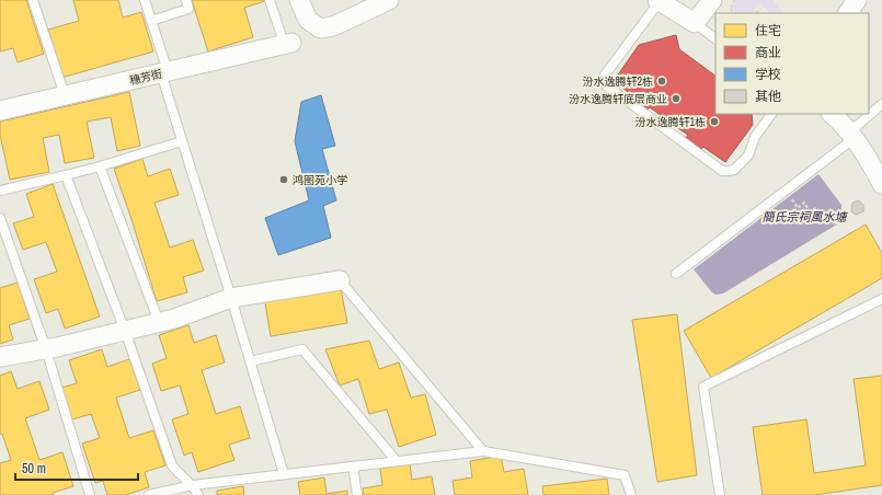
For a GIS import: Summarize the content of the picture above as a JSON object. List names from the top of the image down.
{
  "streets": {
    "street": ["穗芳街"]
  },
  "water": ["簡氏宗祠風水塘"],
  "places": [
    "汾水逸腾轩2栋",
    "汾水逸腾轩底层商业",
    "汾水逸腾轩1栋",
    "鸿图苑小学"
  ],
  "legend": [
    "住宅",
    "商业",
    "学校",
    "其他"
  ],
  "scale_bar": "50 m"
}
